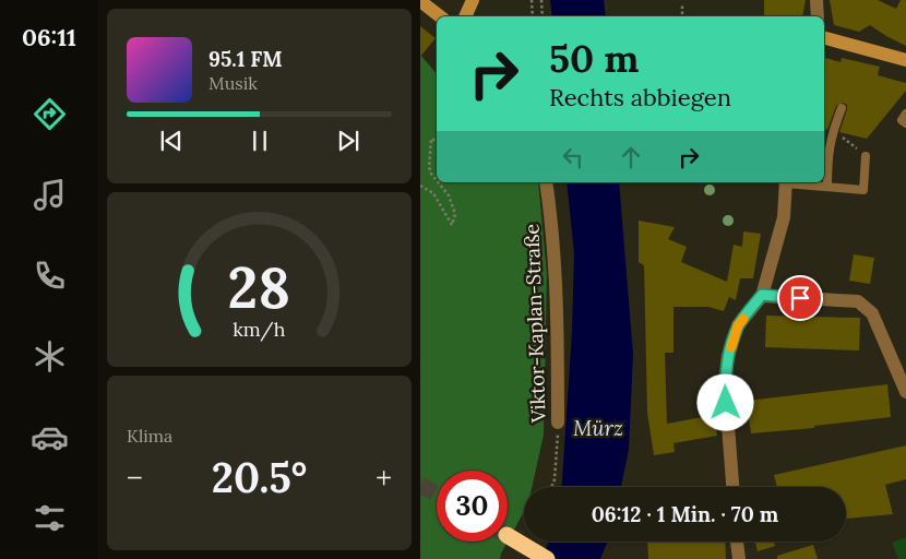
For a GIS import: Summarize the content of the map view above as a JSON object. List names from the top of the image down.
{
  "streets": {
    "street": ["Viktor-Kaplan-Straße"]
  },
  "water": ["Mürz"],
  "page": {
    "tabs": "06:11",
    "turn": ["50 m", "Rechts abbiegen"],
    "song": ["95.1 FM", "Musik"],
    "tile": "Klima",
    "heat": ["−", "20.5°", "+"],
    "limit": "30",
    "trip": "06:12 · 1 Min. · 70 m",
    "gauge": ["28", "km/h"]
  }
}
